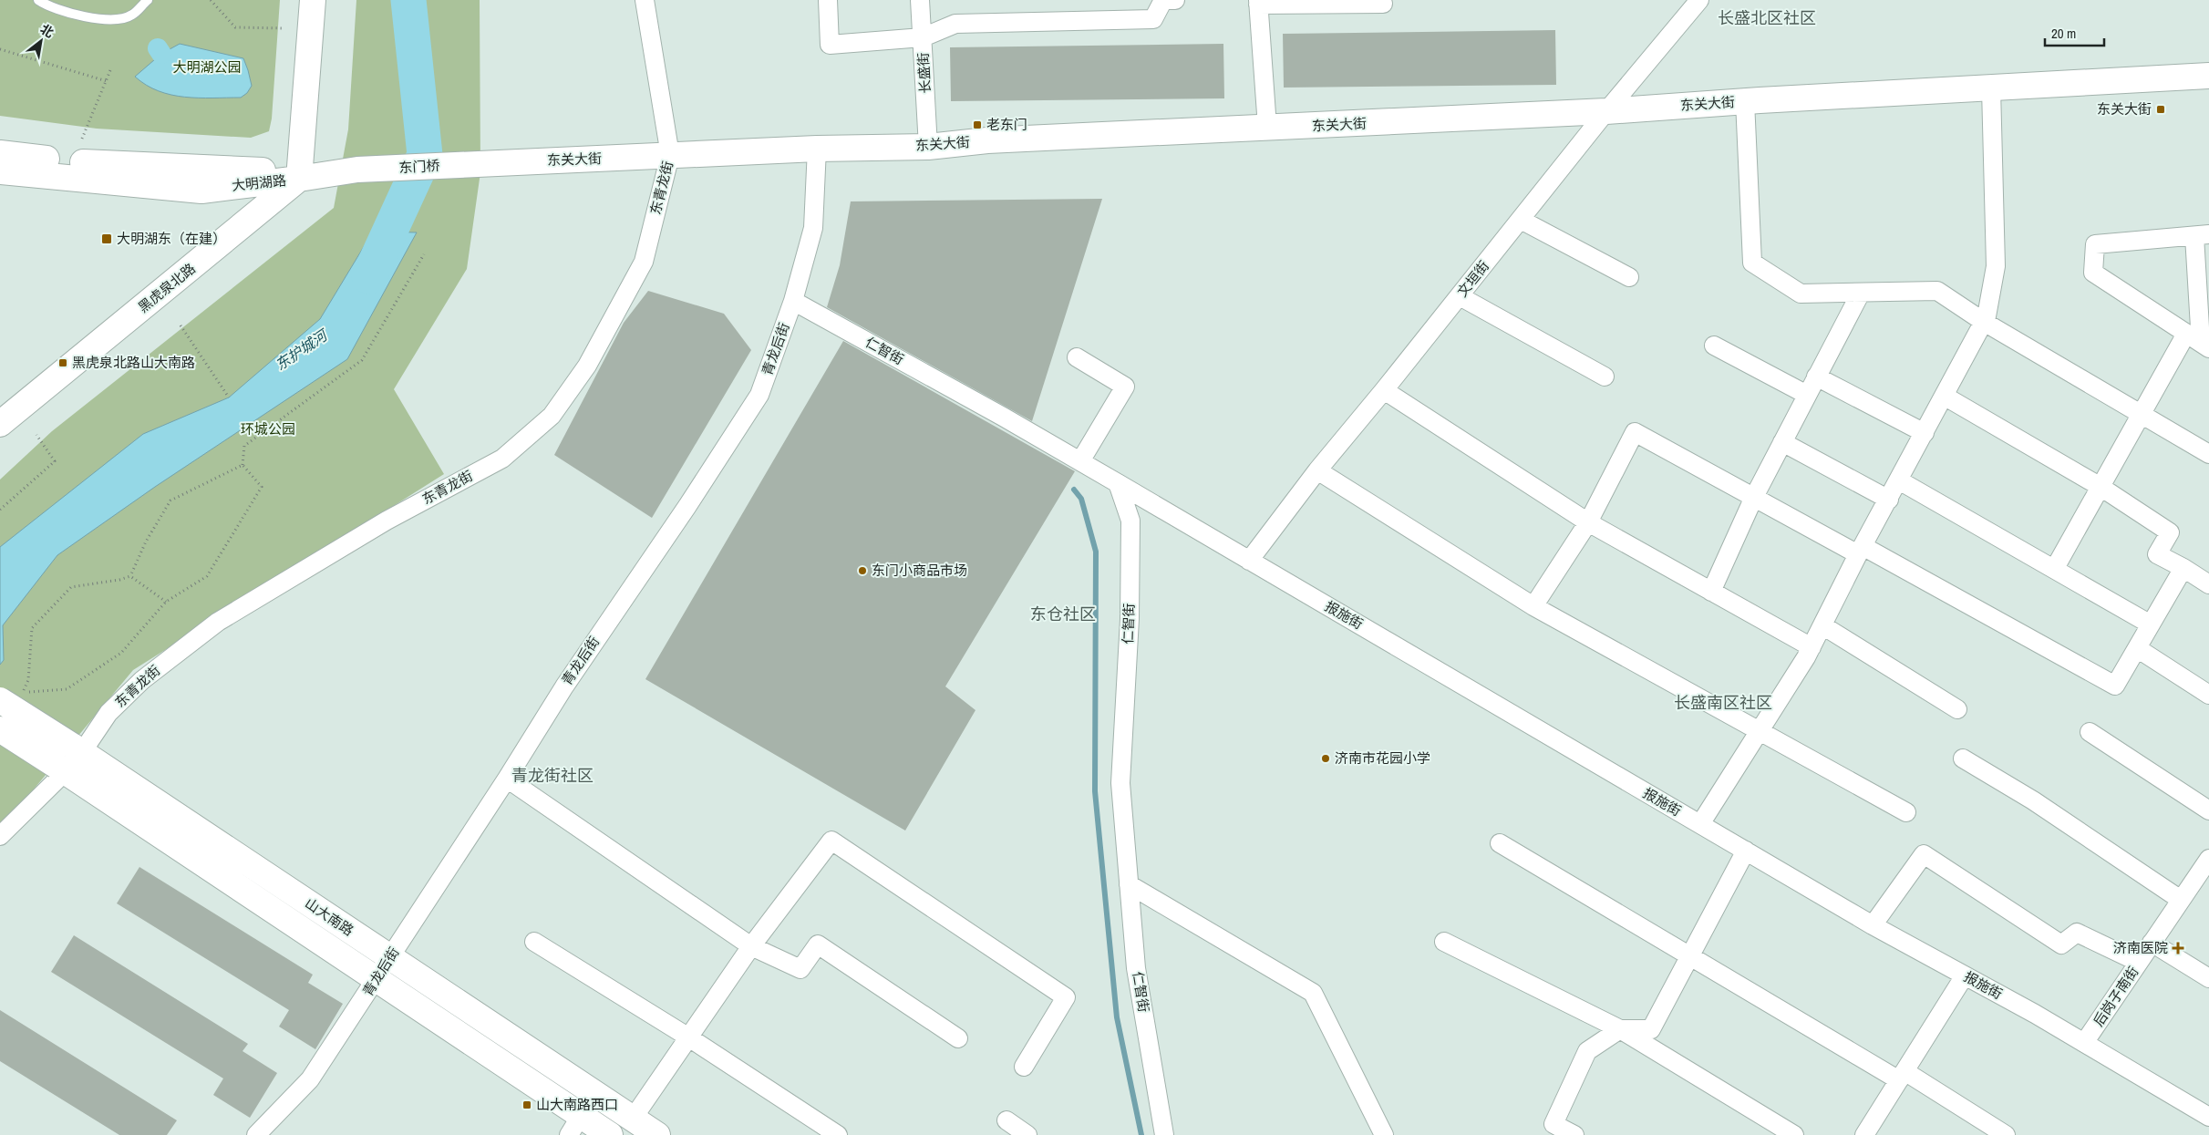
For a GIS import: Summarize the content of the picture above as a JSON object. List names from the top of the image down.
{
  "streets": {
    "main road": [
      "东关大街",
      "东门桥",
      "大明湖路",
      "黑虎泉北路",
      "山大南路"
    ],
    "street": [
      "长盛街",
      "东青龙街",
      "文垣街",
      "青龙后街",
      "仁智街",
      "报施街",
      "后岗子南街"
    ]
  },
  "crossings": [
    ["长盛街", "东关大街"],
    ["东关大街", "东门桥"],
    ["东关大街", "东青龙街"],
    ["东关大街", "文垣街"],
    ["东关大街", "青龙后街"],
    ["东门桥", "大明湖路"],
    ["东门桥", "黑虎泉北路"],
    ["大明湖路", "黑虎泉北路"],
    ["东青龙街", "山大南路"],
    ["文垣街", "报施街"],
    ["青龙后街", "仁智街"],
    ["青龙后街", "山大南路"],
    ["仁智街", "报施街"],
    ["报施街", "后岗子南街"]
  ],
  "districts": [
    "长盛北区社区",
    "东仓社区",
    "长盛南区社区",
    "青龙街社区"
  ],
  "water": ["东护城河"],
  "parks": ["大明湖公园", "环城公园"],
  "places": {
    "transit": [
      "东关大街",
      "老东门",
      "大明湖东（在建）",
      "黑虎泉北路山大南路",
      "山大南路西口"
    ],
    "other": ["东门小商品市场", "济南市花园小学"],
    "health": ["济南医院"]
  },
  "scale_bar": "20 m",
  "north": "top right"
}
